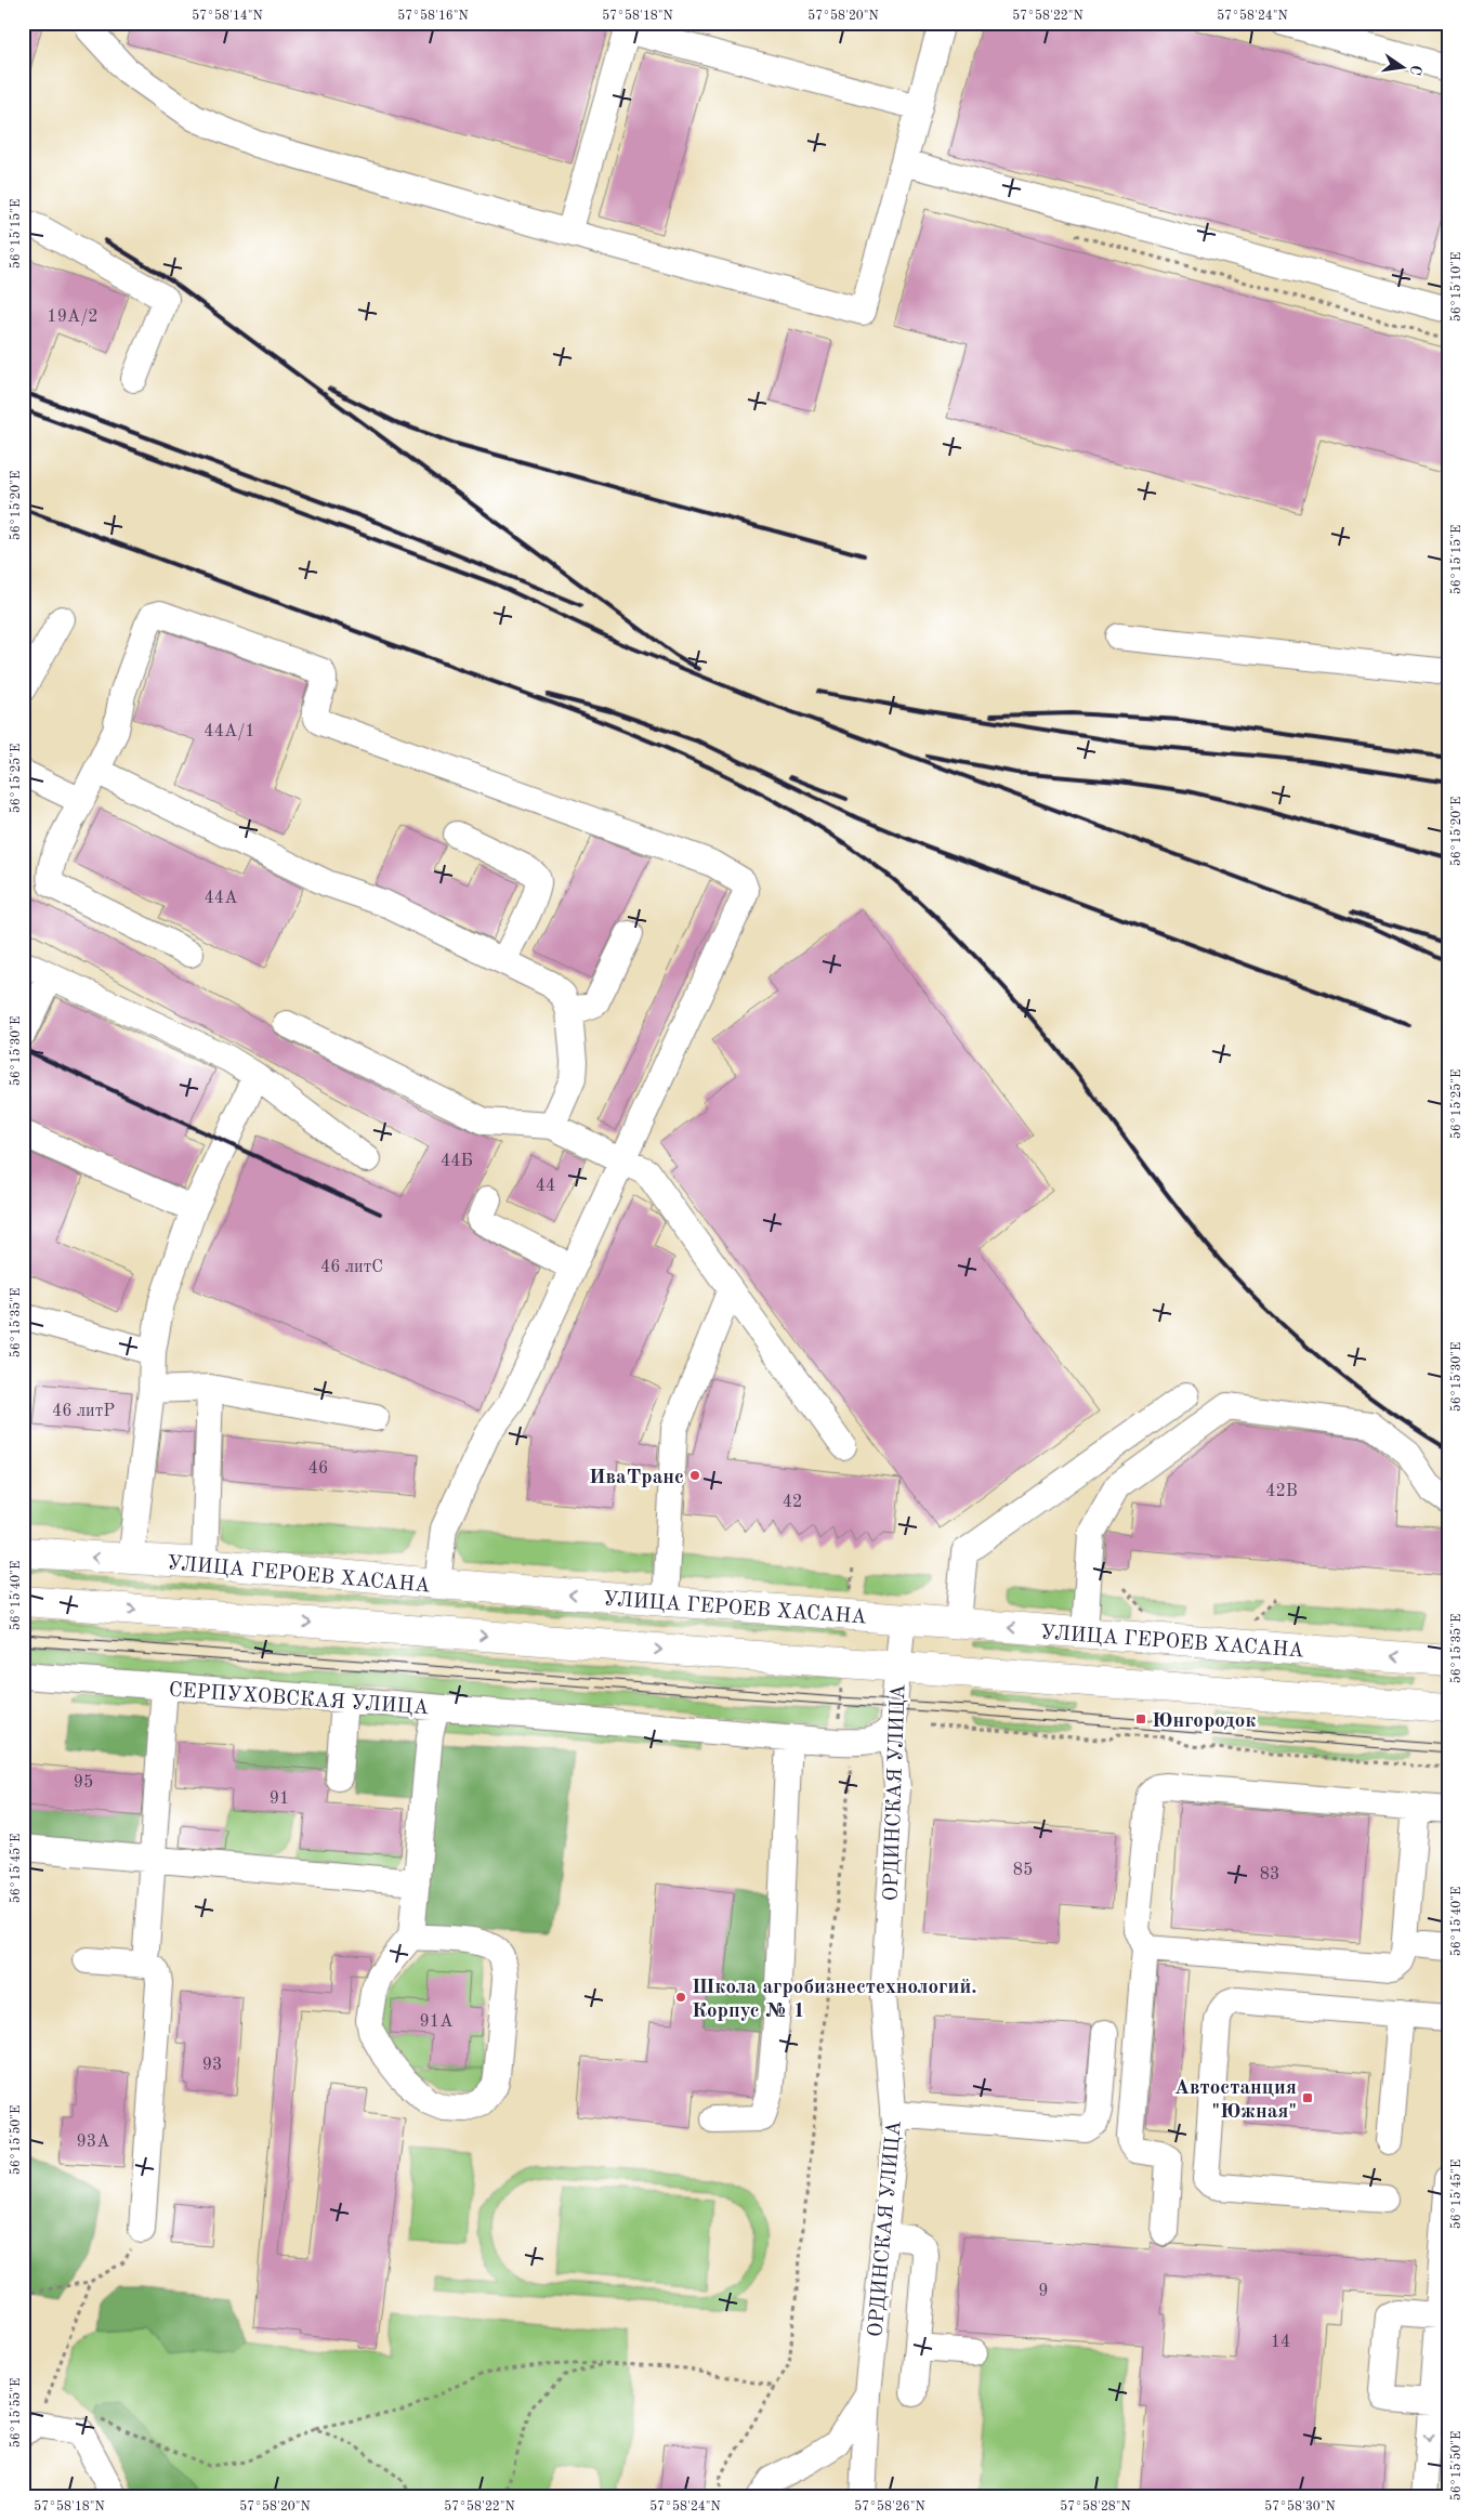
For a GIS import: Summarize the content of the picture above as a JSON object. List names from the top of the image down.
{
  "streets": {
    "main road": ["УЛИЦА ГЕРОЕВ ХАСАНА"],
    "street": ["СЕРПУХОВСКАЯ УЛИЦА", "ОРДИНСКАЯ УЛИЦА"]
  },
  "crossings": [
    ["УЛИЦА ГЕРОЕВ ХАСАНА", "ОРДИНСКАЯ УЛИЦА"],
    ["СЕРПУХОВСКАЯ УЛИЦА", "ОРДИНСКАЯ УЛИЦА"]
  ],
  "places": {
    "other": ["ИваТранс", "Школа агробизнестехнологий. Корпус № 1"],
    "transit": ["Юнгородок", "Автостанция \"Южная\""]
  },
  "house_numbers": [
    "19А/2",
    "44А/1",
    "44А",
    "44Б",
    "44",
    "46 литС",
    "46 литР",
    "46",
    "42В",
    "42",
    "95",
    "91",
    "85",
    "83",
    "91А",
    "93",
    "93А",
    "9",
    "14"
  ],
  "north": "right",
  "coordinates": [
    "57°58'14\"N",
    "57°58'16\"N",
    "57°58'18\"N",
    "57°58'20\"N",
    "57°58'22\"N",
    "57°58'24\"N",
    "56°15'15\"E",
    "56°15'10\"E",
    "56°15'20\"E",
    "56°15'25\"E",
    "56°15'30\"E",
    "56°15'35\"E",
    "56°15'40\"E",
    "56°15'45\"E",
    "56°15'50\"E",
    "56°15'55\"E",
    "57°58'26\"N",
    "57°58'28\"N",
    "57°58'30\"N"
  ]
}
